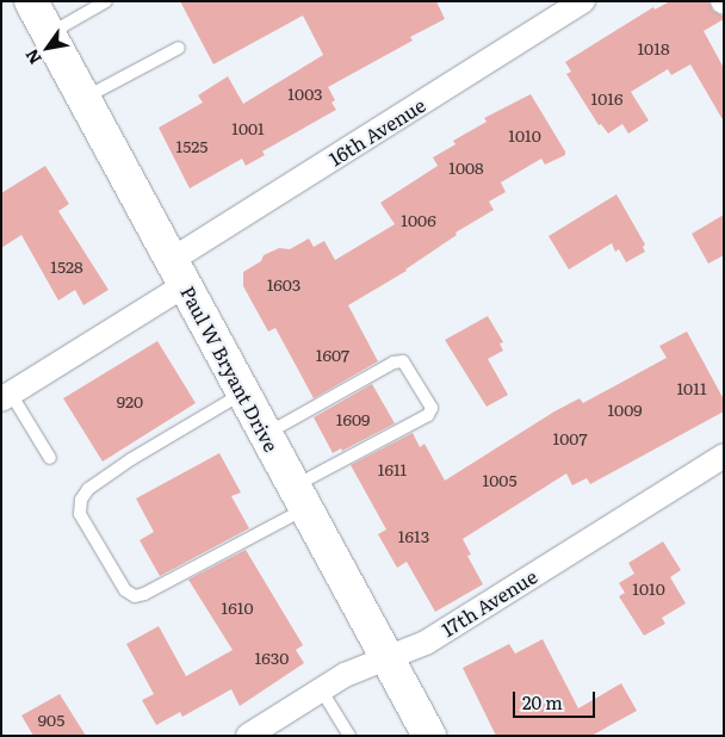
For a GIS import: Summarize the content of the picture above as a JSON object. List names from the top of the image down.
{
  "streets": {
    "street": ["16th Avenue", "Paul W Bryant Drive", "17th Avenue"]
  },
  "crossings": [
    ["16th Avenue", "Paul W Bryant Drive"],
    ["Paul W Bryant Drive", "17th Avenue"]
  ],
  "house_numbers": [
    "1018",
    "1003",
    "1016",
    "1001",
    "1010",
    "1525",
    "1008",
    "1006",
    "1528",
    "1603",
    "1607",
    "1011",
    "920",
    "1009",
    "1609",
    "1007",
    "1611",
    "1005",
    "1613",
    "1010",
    "1610",
    "1630",
    "905"
  ],
  "scale_bar": "20 m",
  "north": "bottom left"
}
